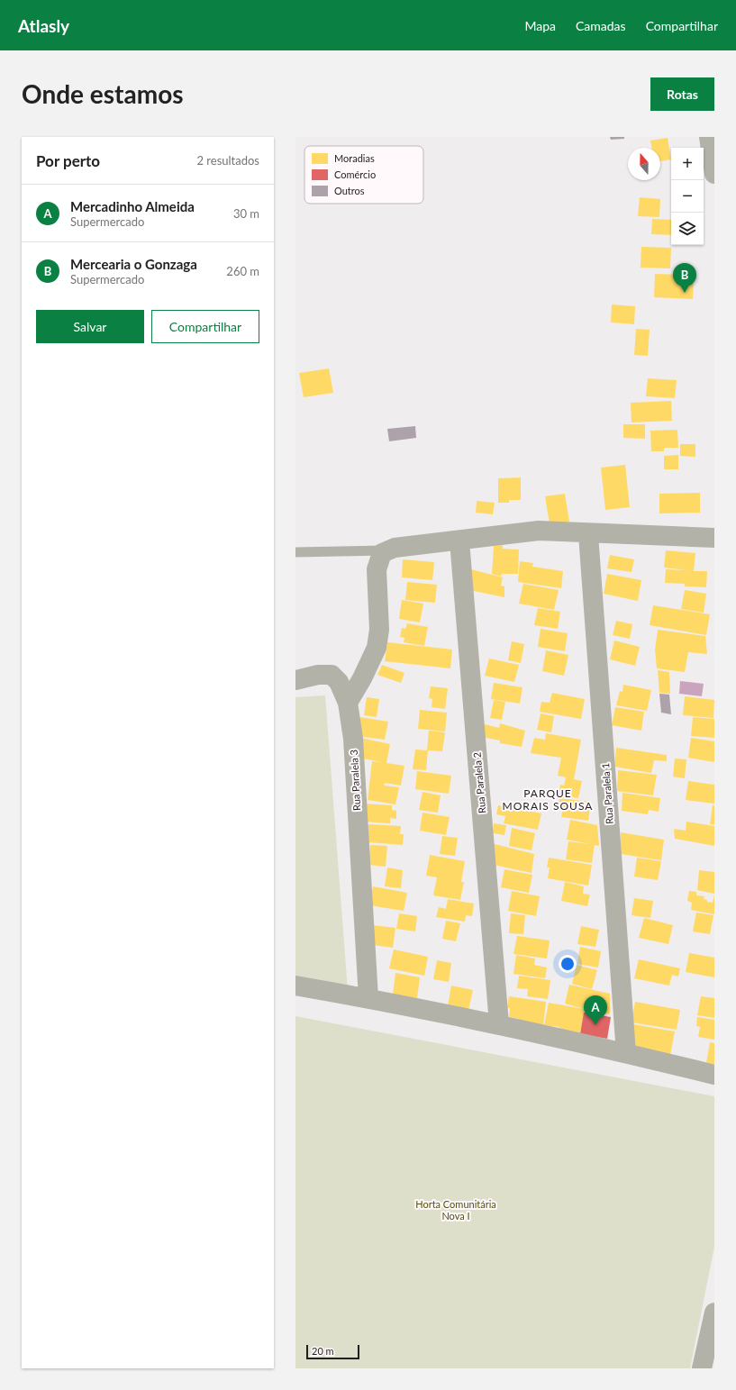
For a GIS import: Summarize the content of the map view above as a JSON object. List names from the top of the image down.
{
  "streets": {
    "street": ["Rua Paralela 3", "Rua Paralela 2", "Rua Paralela 1"]
  },
  "districts": ["PARQUE MORAIS SOUSA"],
  "parks": ["Horta Comunitária Nova I"],
  "legend": ["Moradias", "Comércio", "Outros"],
  "scale_bar": "20 m",
  "north": "top",
  "page": {
    "header": "Atlasly",
    "nav": ["Mapa", "Camadas", "Compartilhar"],
    "buttons": [
      "Rotas",
      ["Salvar", "Compartilhar"]
    ],
    "title": "Onde estamos",
    "heading": ["Por perto", "2 resultados"],
    "map_buttons": ["+", "−"],
    "list": [
      {
        "mark": "A",
        "name": "Mercadinho Almeida",
        "note": "Supermercado",
        "value": "30 m"
      },
      {
        "mark": "B",
        "name": "Mercearia o Gonzaga",
        "note": "Supermercado",
        "value": "260 m"
      }
    ],
    "pins": ["B", "A"],
    "scale": "20 m"
  }
}
